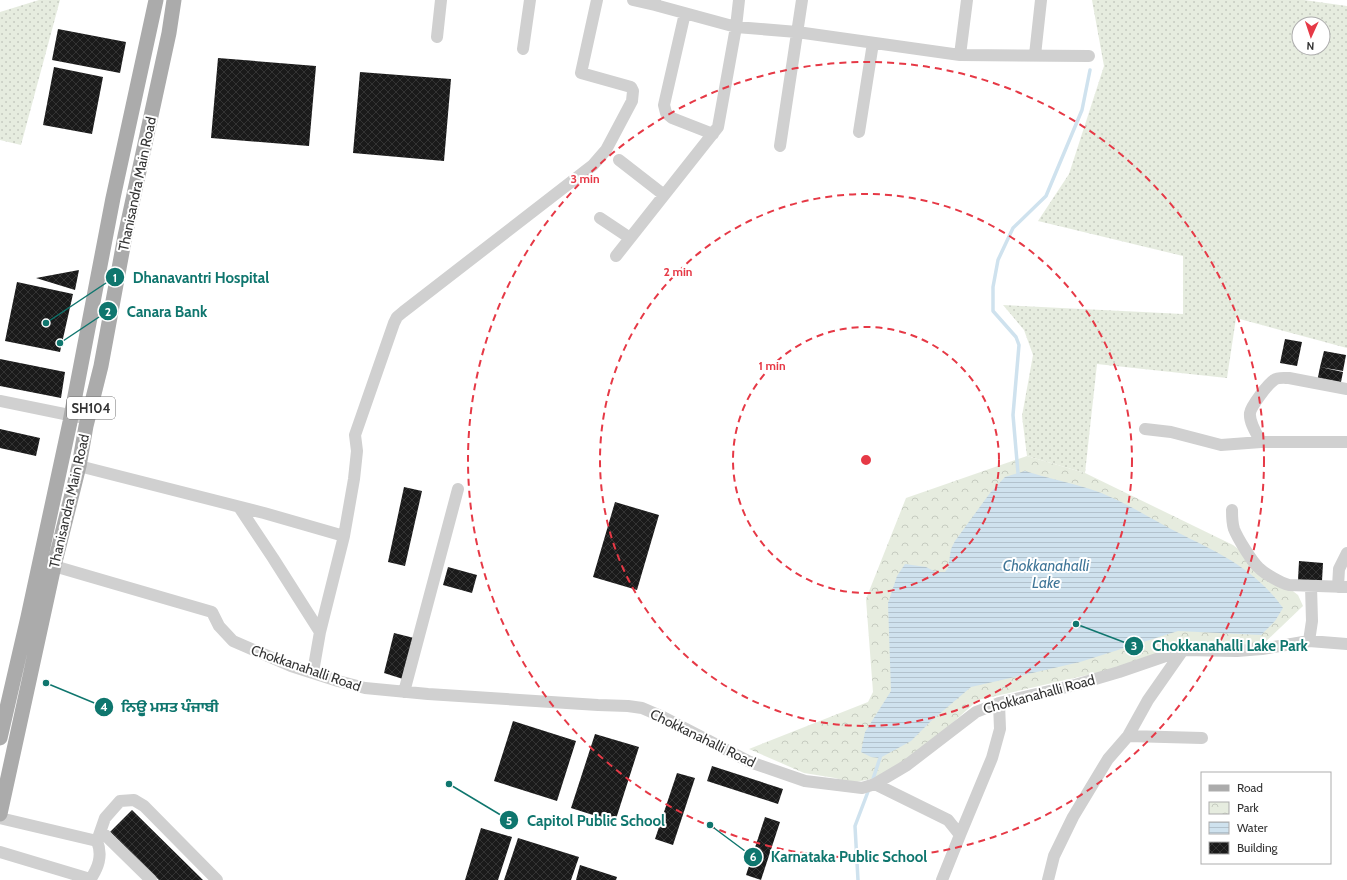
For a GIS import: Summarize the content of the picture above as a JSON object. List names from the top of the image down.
{
  "streets": {
    "main road": ["Thanisandra Main Road", "SH104"],
    "street": ["Chokkanahalli Road"]
  },
  "crossings": [
    ["Thanisandra Main Road", "Chokkanahalli Road"]
  ],
  "water": ["Chokkanahalli Lake"],
  "places": [
    "Dhanavantri Hospital",
    "Canara Bank",
    "Chokkanahalli Lake Park",
    "ਨਿਉੁੂ ਮਸਤ ਪੰਜਾਬੀ",
    "Capitol Public School",
    "Karnataka Public School"
  ],
  "legend": [
    "Road",
    "Park",
    "Water",
    "Building"
  ],
  "north": "bottom",
  "rings": ["3 min", "2 min", "1 min"]
}
